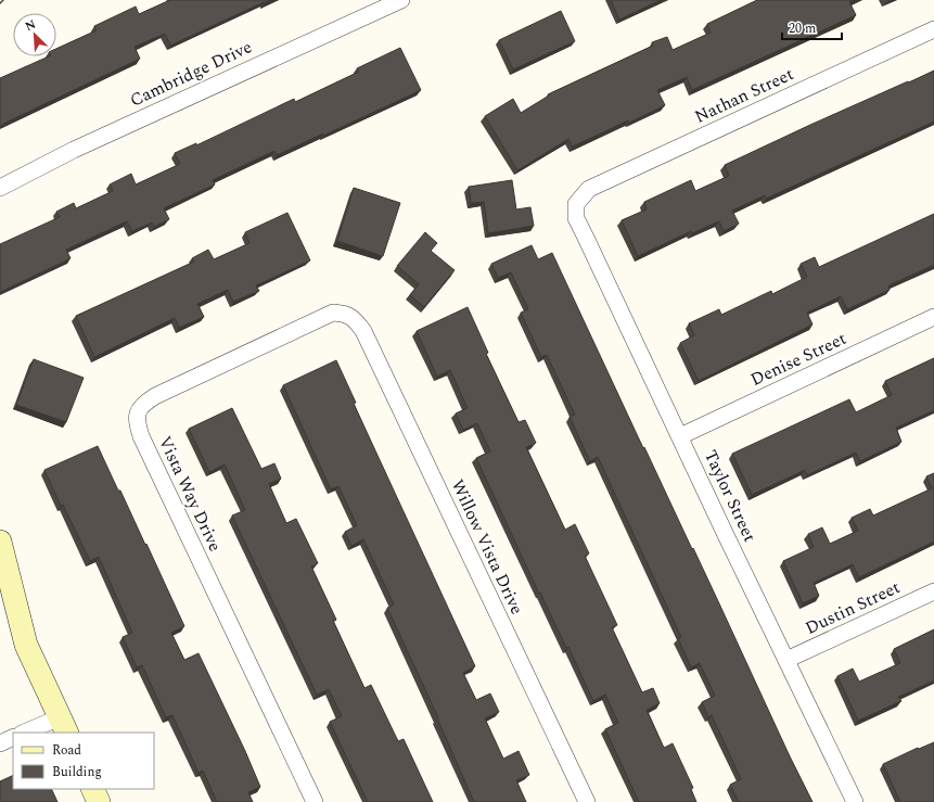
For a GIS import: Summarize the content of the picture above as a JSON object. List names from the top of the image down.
{
  "streets": {
    "street": [
      "Cambridge Drive",
      "Nathan Street",
      "Denise Street",
      "Vista Way Drive",
      "Taylor Street",
      "Willow Vista Drive",
      "Dustin Street"
    ]
  },
  "crossings": [
    ["Nathan Street", "Taylor Street"],
    ["Denise Street", "Taylor Street"],
    ["Vista Way Drive", "Willow Vista Drive"],
    ["Taylor Street", "Dustin Street"]
  ],
  "legend": ["Road", "Building"],
  "scale_bar": "20 m",
  "north": "top left"
}
